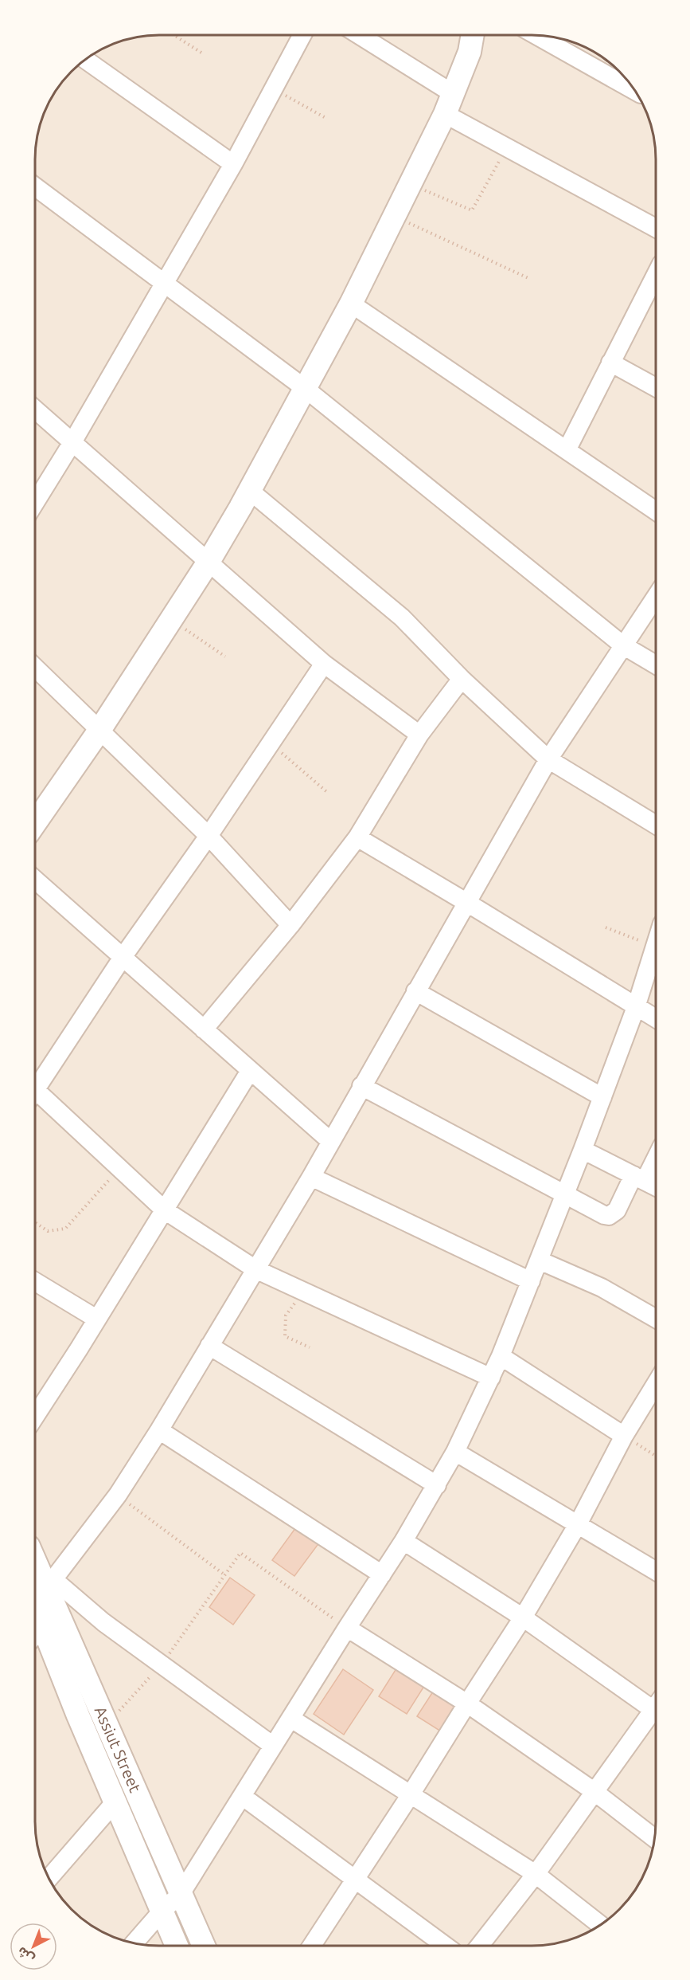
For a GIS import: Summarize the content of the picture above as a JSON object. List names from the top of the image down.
{
  "streets": {
    "street": ["Assiut Street"]
  },
  "north": "bottom left"
}
